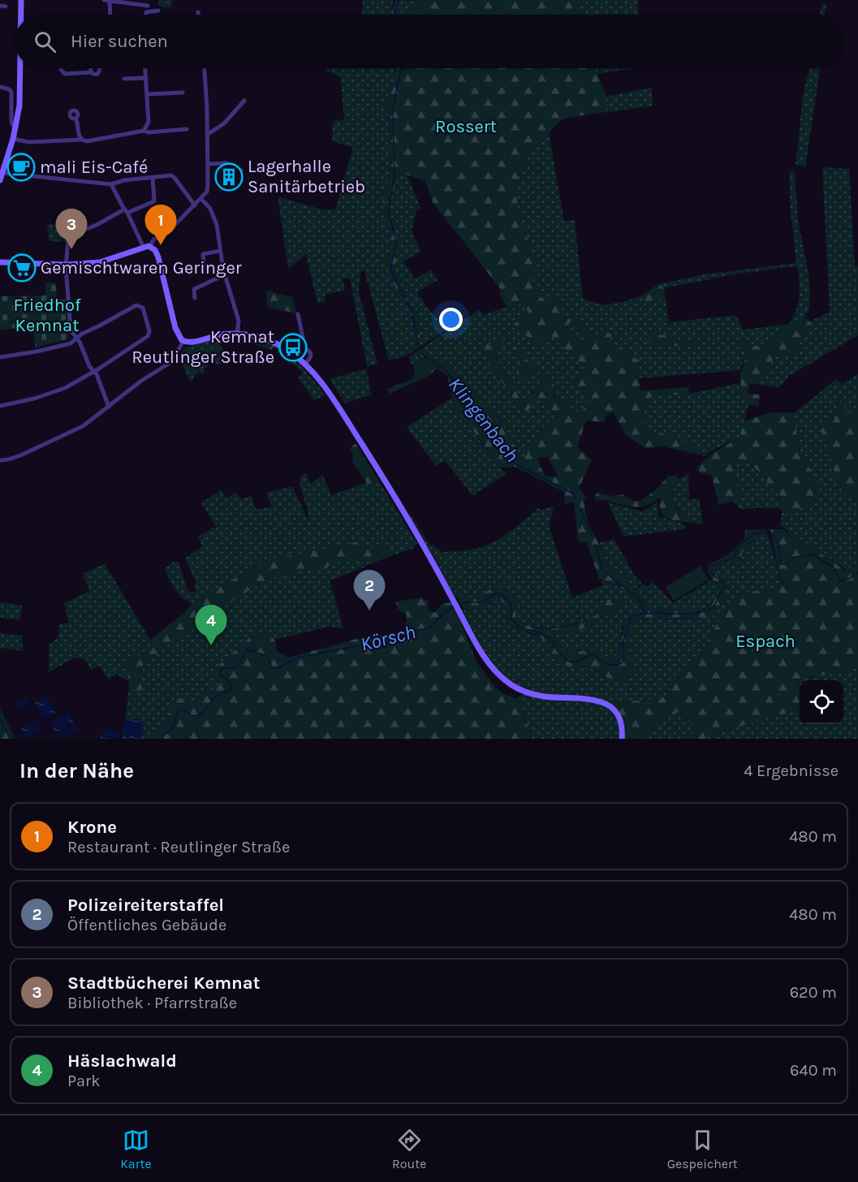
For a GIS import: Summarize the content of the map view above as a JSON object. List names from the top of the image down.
{
  "water": ["Klingenbach", "Körsch"],
  "parks": ["Rossert", "Friedhof Kemnat", "Espach"],
  "places": {
    "cafe": ["mali Eis-Café"],
    "building": ["Lagerhalle Sanitärbetrieb"],
    "supermarket": ["Gemischtwaren Geringer"],
    "bus stop": ["Kemnat Reutlinger Straße"]
  },
  "page": {
    "search": "Hier suchen",
    "pins": [
      "1",
      "3",
      "2",
      "4"
    ],
    "heading": ["In der Nähe", "4 Ergebnisse"],
    "list": [
      {
        "mark": "1",
        "name": "Krone",
        "note": "Restaurant · Reutlinger Straße",
        "value": "480 m"
      },
      {
        "mark": "2",
        "name": "Polizeireiterstaffel",
        "note": "Öffentliches Gebäude",
        "value": "480 m"
      },
      {
        "mark": "3",
        "name": "Stadtbücherei Kemnat",
        "note": "Bibliothek · Pfarrstraße",
        "value": "620 m"
      },
      {
        "mark": "4",
        "name": "Häslachwald",
        "note": "Park",
        "value": "640 m"
      }
    ],
    "nav": ["Karte", "Route", "Gespeichert"]
  }
}
